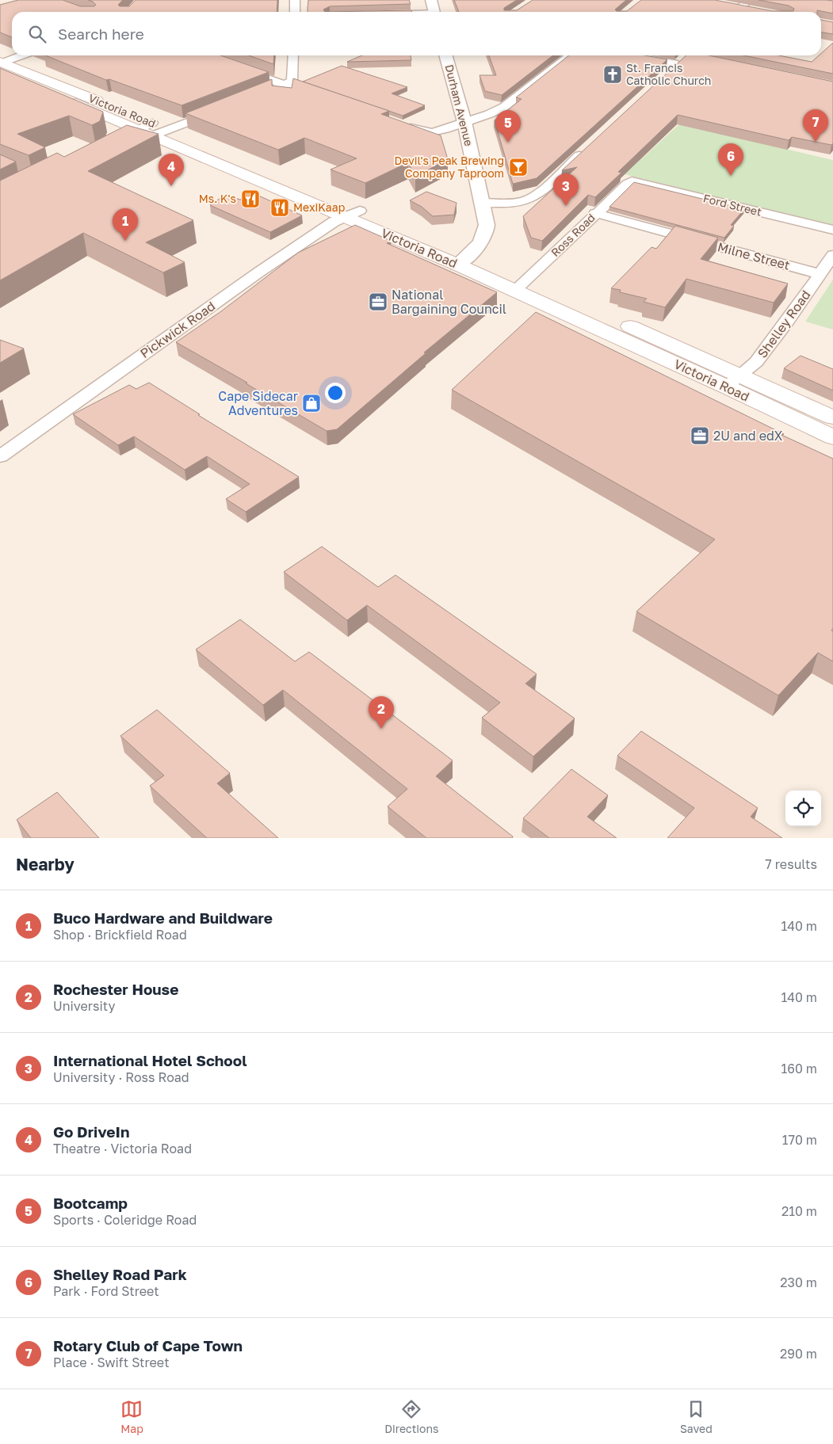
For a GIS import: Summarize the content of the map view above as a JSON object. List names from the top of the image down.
{
  "streets": {
    "main road": ["Victoria Road"],
    "street": [
      "Durham Avenue",
      "Ford Street",
      "Ross Road",
      "Milne Street",
      "Shelley Road",
      "Pickwick Road"
    ]
  },
  "crossings": [
    ["Durham Avenue", "Victoria Road"],
    ["Victoria Road", "Ross Road"],
    ["Victoria Road", "Shelley Road"],
    ["Victoria Road", "Pickwick Road"],
    ["Ford Street", "Ross Road"],
    ["Ross Road", "Milne Street"],
    ["Milne Street", "Shelley Road"]
  ],
  "places": {
    "church": ["St. Francis Catholic Church"],
    "bar": ["Devil's Peak Brewing Company Taproom"],
    "restaurant": ["Ms. K's", "MexiKaap"],
    "office": ["National Bargaining Council", "2U and edX"],
    "shop": ["Cape Sidecar Adventures"]
  },
  "page": {
    "search": "Search here",
    "pins": [
      "7",
      "5",
      "6",
      "4",
      "3",
      "1",
      "2"
    ],
    "heading": ["Nearby", "7 results"],
    "list": [
      {
        "mark": "1",
        "name": "Buco Hardware and Buildware",
        "note": "Shop · Brickfield Road",
        "value": "140 m"
      },
      {
        "mark": "2",
        "name": "Rochester House",
        "note": "University",
        "value": "140 m"
      },
      {
        "mark": "3",
        "name": "International Hotel School",
        "note": "University · Ross Road",
        "value": "160 m"
      },
      {
        "mark": "4",
        "name": "Go DriveIn",
        "note": "Theatre · Victoria Road",
        "value": "170 m"
      },
      {
        "mark": "5",
        "name": "Bootcamp",
        "note": "Sports · Coleridge Road",
        "value": "210 m"
      },
      {
        "mark": "6",
        "name": "Shelley Road Park",
        "note": "Park · Ford Street",
        "value": "230 m"
      },
      {
        "mark": "7",
        "name": "Rotary Club of Cape Town",
        "note": "Place · Swift Street",
        "value": "290 m"
      }
    ],
    "nav": ["Map", "Directions", "Saved"]
  }
}
